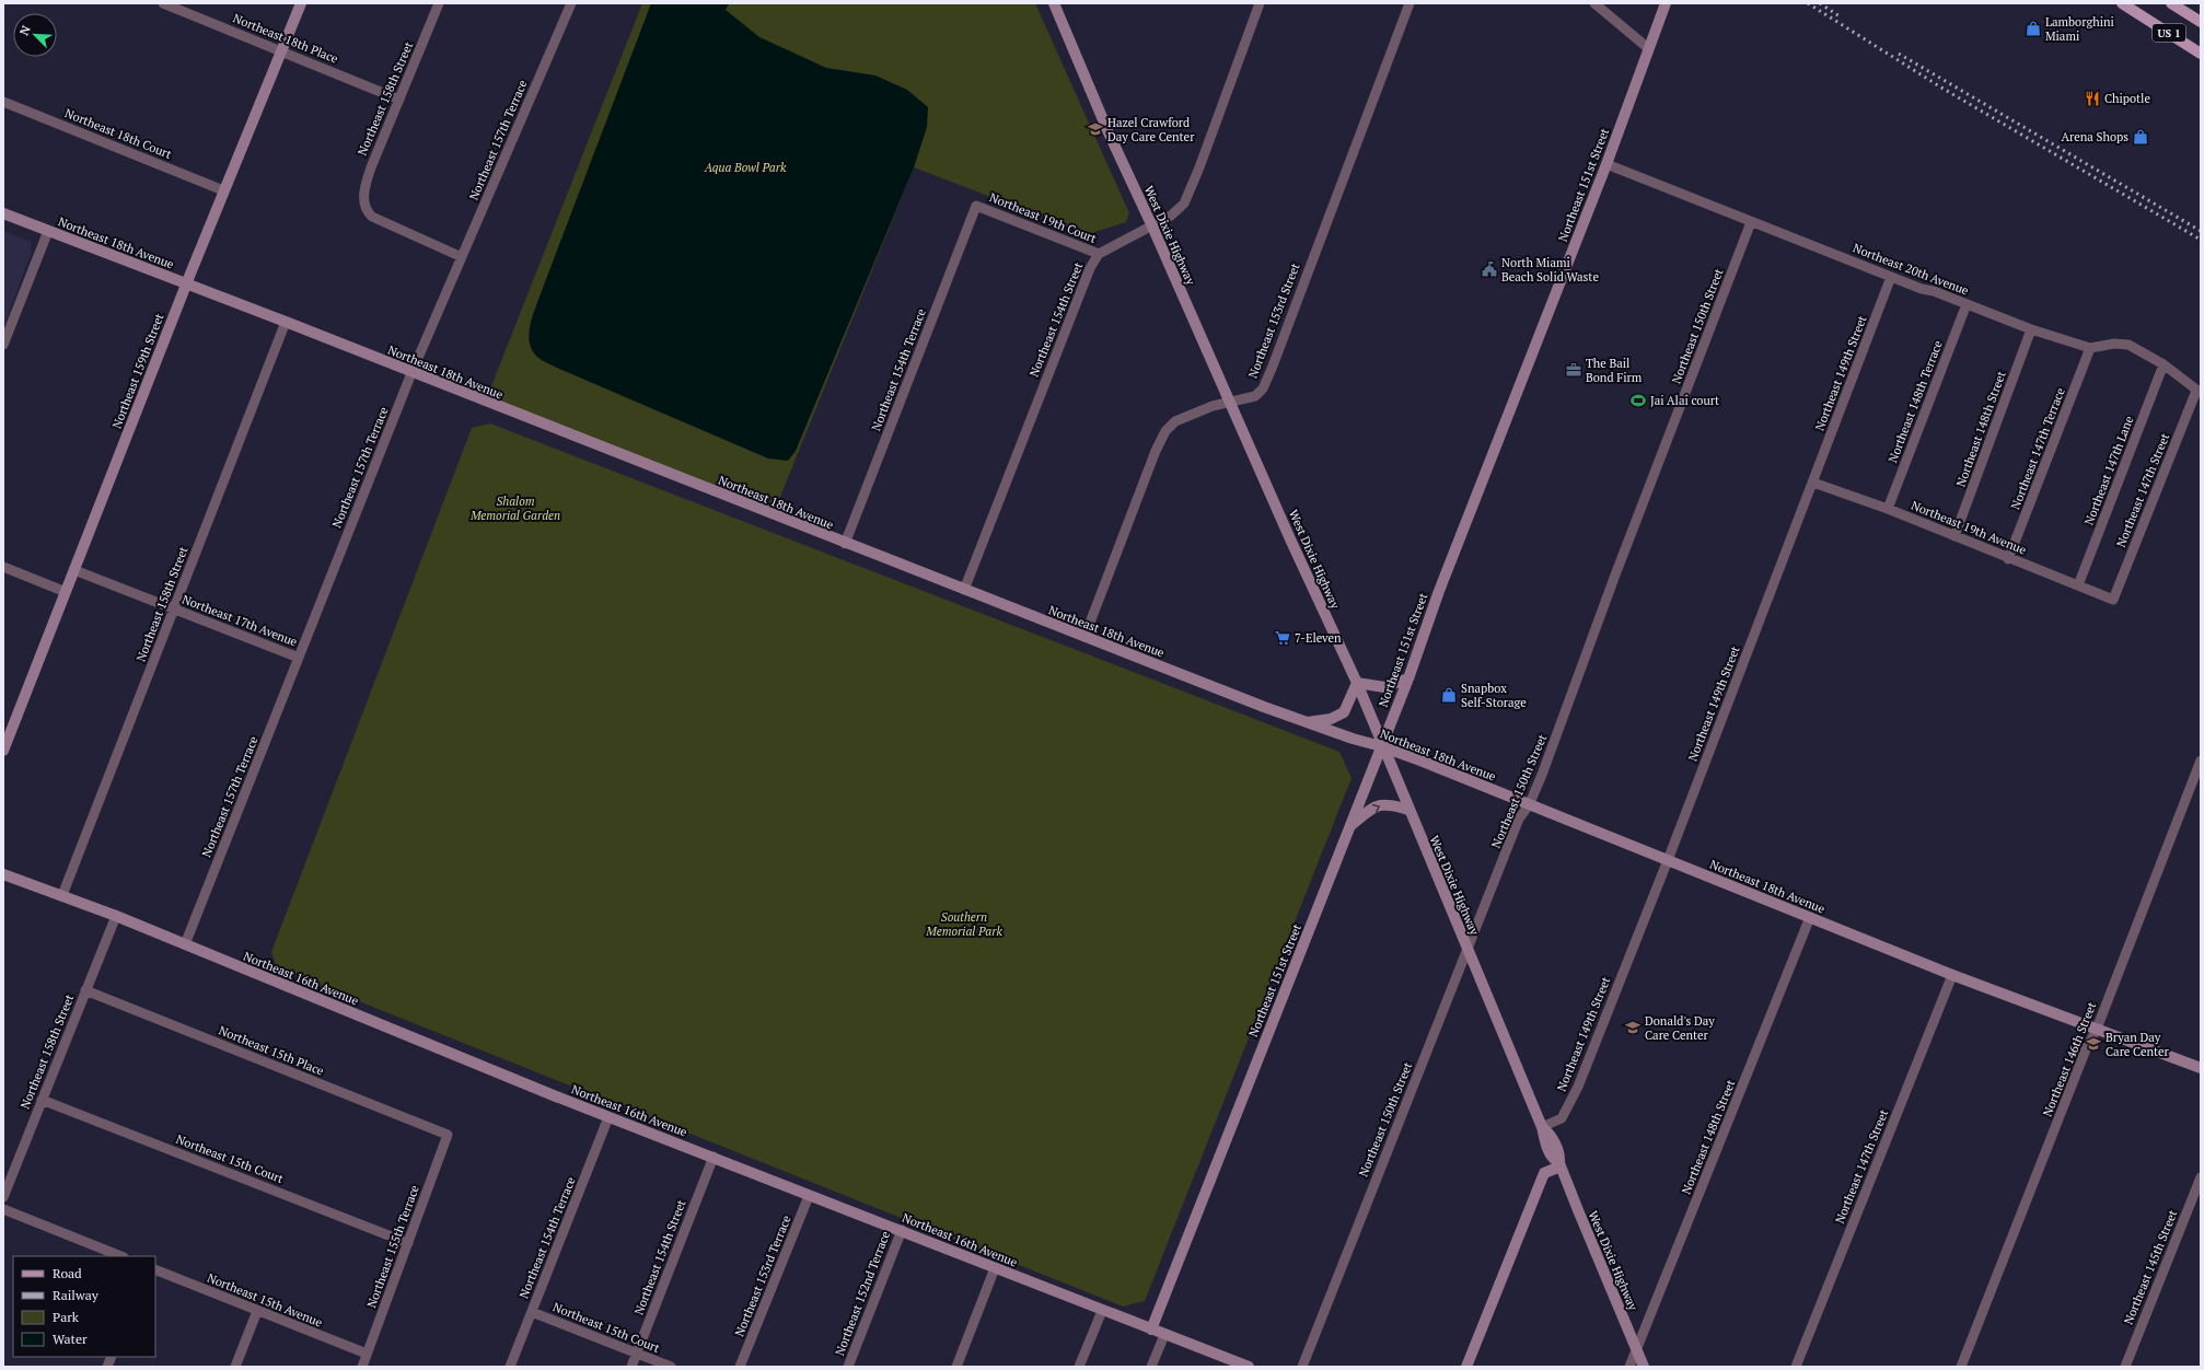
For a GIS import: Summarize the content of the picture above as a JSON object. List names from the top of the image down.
{
  "streets": {
    "main road": ["US 1"],
    "street": [
      "Northeast 18th Place",
      "Northeast 158th Street",
      "Northeast 18th Court",
      "Northeast 157th Terrace",
      "Northeast 151st Street",
      "Northeast 19th Court",
      "West Dixie Highway",
      "Northeast 18th Avenue",
      "Northeast 20th Avenue",
      "Northeast 154th Street",
      "Northeast 153rd Street",
      "Northeast 150th Street",
      "Northeast 154th Terrace",
      "Northeast 159th Street",
      "Northeast 149th Street",
      "Northeast 148th Terrace",
      "Northeast 148th Street",
      "Northeast 147th Terrace",
      "Northeast 147th Lane",
      "Northeast 147th Street",
      "Northeast 19th Avenue",
      "Northeast 17th Avenue",
      "Northeast 16th Avenue",
      "Northeast 15th Place",
      "Northeast 146th Street",
      "Northeast 15th Court",
      "Northeast 155th Terrace",
      "Northeast 145th Street",
      "Northeast 153rd Terrace",
      "Northeast 152nd Terrace",
      "Northeast 15th Avenue"
    ]
  },
  "crossings": [
    ["Northeast 18th Place", "Northeast 158th Street"],
    ["Northeast 18th Place", "Northeast 159th Street"],
    ["Northeast 158th Street", "Northeast 157th Terrace"],
    ["Northeast 158th Street", "Northeast 18th Avenue"],
    ["Northeast 158th Street", "Northeast 17th Avenue"],
    ["Northeast 158th Street", "Northeast 16th Avenue"],
    ["Northeast 158th Street", "Northeast 15th Place"],
    ["Northeast 158th Street", "Northeast 15th Court"],
    ["Northeast 18th Court", "Northeast 159th Street"],
    ["Northeast 157th Terrace", "Northeast 18th Avenue"],
    ["Northeast 157th Terrace", "Northeast 17th Avenue"],
    ["Northeast 157th Terrace", "Northeast 16th Avenue"],
    ["Northeast 151st Street", "West Dixie Highway"],
    ["Northeast 151st Street", "Northeast 18th Avenue"],
    ["Northeast 151st Street", "Northeast 20th Avenue"],
    ["Northeast 151st Street", "Northeast 16th Avenue"],
    ["Northeast 19th Court", "Northeast 154th Street"],
    ["Northeast 19th Court", "Northeast 154th Terrace"],
    ["West Dixie Highway", "Northeast 18th Avenue"],
    ["West Dixie Highway", "Northeast 154th Street"],
    ["West Dixie Highway", "Northeast 153rd Street"],
    ["West Dixie Highway", "Northeast 150th Street"],
    ["West Dixie Highway", "Northeast 149th Street"],
    ["West Dixie Highway", "Northeast 148th Street"],
    ["Northeast 18th Avenue", "Northeast 154th Street"],
    ["Northeast 18th Avenue", "Northeast 153rd Street"],
    ["Northeast 18th Avenue", "Northeast 150th Street"],
    ["Northeast 18th Avenue", "Northeast 154th Terrace"],
    ["Northeast 18th Avenue", "Northeast 159th Street"],
    ["Northeast 18th Avenue", "Northeast 149th Street"],
    ["Northeast 18th Avenue", "Northeast 148th Street"],
    ["Northeast 18th Avenue", "Northeast 147th Street"],
    ["Northeast 18th Avenue", "Northeast 146th Street"],
    ["Northeast 20th Avenue", "Northeast 150th Street"],
    ["Northeast 20th Avenue", "Northeast 149th Street"],
    ["Northeast 20th Avenue", "Northeast 148th Terrace"],
    ["Northeast 20th Avenue", "Northeast 148th Street"],
    ["Northeast 20th Avenue", "Northeast 147th Terrace"],
    ["Northeast 20th Avenue", "Northeast 147th Lane"],
    ["Northeast 20th Avenue", "Northeast 147th Street"],
    ["Northeast 154th Street", "Northeast 16th Avenue"],
    ["Northeast 154th Street", "Northeast 15th Court"],
    ["Northeast 154th Terrace", "Northeast 16th Avenue"],
    ["Northeast 154th Terrace", "Northeast 15th Court"],
    ["Northeast 159th Street", "Northeast 17th Avenue"],
    ["Northeast 149th Street", "Northeast 19th Avenue"],
    ["Northeast 148th Terrace", "Northeast 19th Avenue"],
    ["Northeast 148th Street", "Northeast 19th Avenue"],
    ["Northeast 147th Terrace", "Northeast 19th Avenue"],
    ["Northeast 147th Lane", "Northeast 19th Avenue"],
    ["Northeast 147th Street", "Northeast 19th Avenue"],
    ["Northeast 16th Avenue", "Northeast 153rd Terrace"],
    ["Northeast 16th Avenue", "Northeast 152nd Terrace"],
    ["Northeast 15th Place", "Northeast 155th Terrace"],
    ["Northeast 15th Court", "Northeast 155th Terrace"],
    ["Northeast 155th Terrace", "Northeast 15th Avenue"]
  ],
  "parks": ["Aqua Bowl Park", "Shalom Memorial Garden", "Southern Memorial Park"],
  "places": {
    "shop": ["Lamborghini Miami", "Arena Shops", "Snapbox Self-Storage"],
    "restaurant": ["Chipotle"],
    "school or university": ["Hazel Crawford Day Care Center", "Donald's Day Care Center", "Bryan Day Care Center"],
    "public building": ["North Miami Beach Solid Waste"],
    "office": ["The Bail Bond Firm"],
    "sports": ["Jai Alai court"],
    "supermarket": ["7-Eleven"]
  },
  "legend": [
    "Road",
    "Railway",
    "Park",
    "Water"
  ],
  "north": "top left"
}
